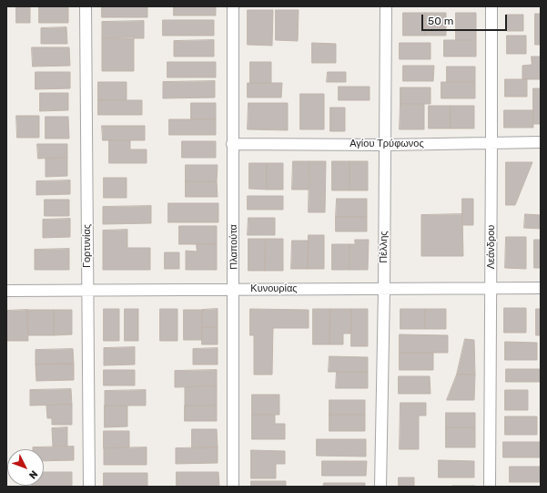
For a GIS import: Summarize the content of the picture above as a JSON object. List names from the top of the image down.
{
  "streets": {
    "street": [
      "Αγίου Τρύφωνος",
      "Γορτυνίας",
      "Πλαπούτα",
      "Πέλλης",
      "Λεάνδρου",
      "Κυνουρίας"
    ]
  },
  "crossings": [
    ["Αγίου Τρύφωνος", "Πλαπούτα"],
    ["Αγίου Τρύφωνος", "Πέλλης"],
    ["Αγίου Τρύφωνος", "Λεάνδρου"],
    ["Γορτυνίας", "Κυνουρίας"],
    ["Πλαπούτα", "Κυνουρίας"],
    ["Πέλλης", "Κυνουρίας"],
    ["Λεάνδρου", "Κυνουρίας"]
  ],
  "scale_bar": "50 m",
  "north": "bottom right"
}
